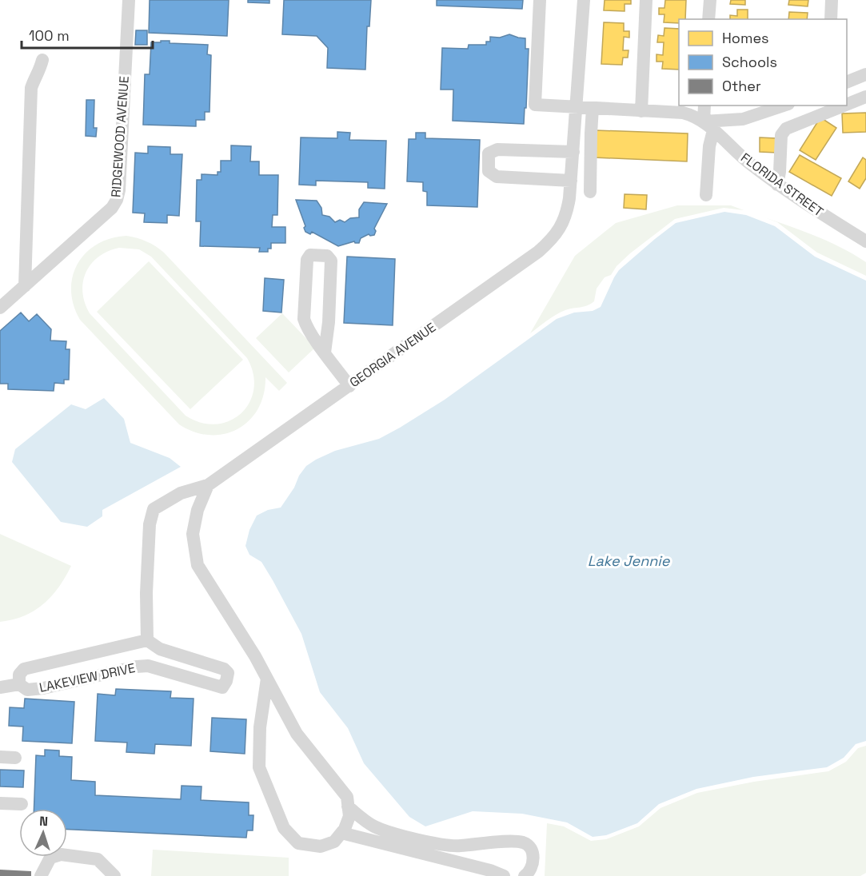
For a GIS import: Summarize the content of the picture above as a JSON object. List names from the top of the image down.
{
  "streets": {
    "street": [
      "RIDGEWOOD AVENUE",
      "FLORIDA STREET",
      "GEORGIA AVENUE",
      "LAKEVIEW DRIVE"
    ]
  },
  "water": ["Lake Jennie"],
  "legend": ["Homes", "Schools", "Other"],
  "scale_bar": "100 m",
  "north": "top"
}
